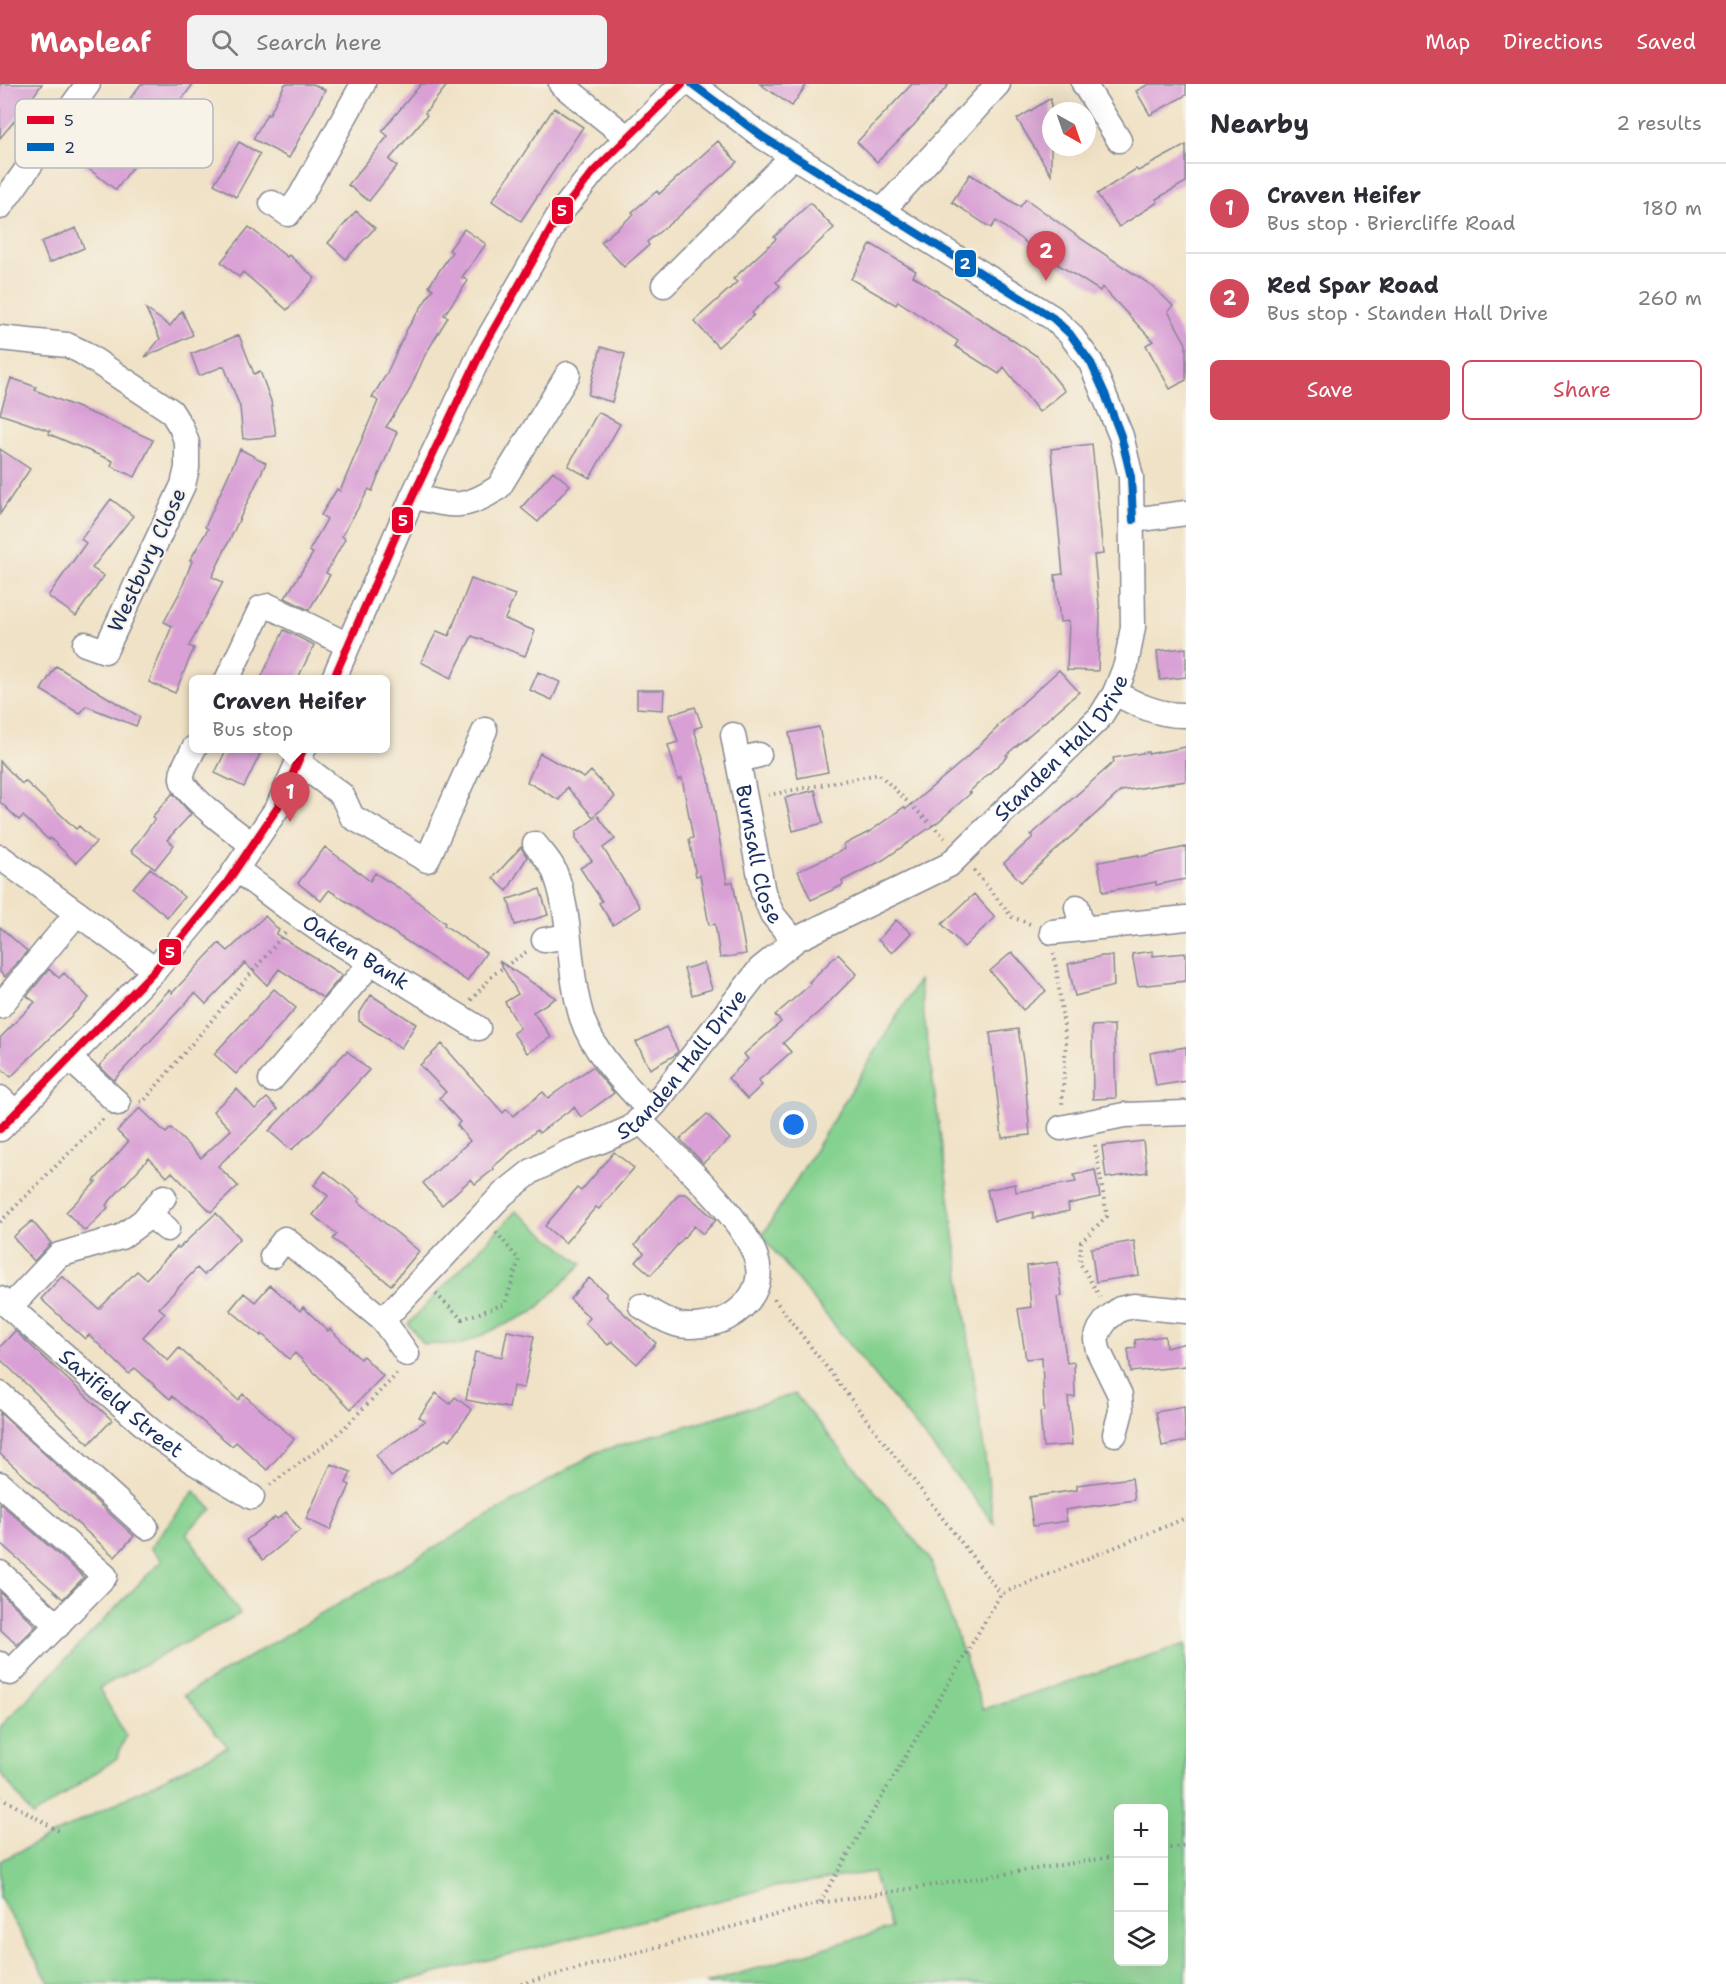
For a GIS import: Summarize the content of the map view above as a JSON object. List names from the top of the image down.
{
  "streets": {
    "street": [
      "Westbury Close",
      "Standen Hall Drive",
      "Burnsall Close",
      "Oaken Bank",
      "Saxifield Street"
    ]
  },
  "crossings": [
    ["Standen Hall Drive", "Burnsall Close"]
  ],
  "lines": ["transit line 5", "transit line 2"],
  "legend": ["5", "2"],
  "north": "bottom right",
  "page": {
    "header": "Mapleaf",
    "search": "Search here",
    "nav": ["Map", "Directions", "Saved"],
    "heading": ["Nearby", "2 results"],
    "list": [
      {
        "mark": "1",
        "name": "Craven Heifer",
        "note": "Bus stop · Briercliffe Road",
        "value": "180 m"
      },
      {
        "mark": "2",
        "name": "Red Spar Road",
        "note": "Bus stop · Standen Hall Drive",
        "value": "260 m"
      }
    ],
    "pins": ["2", "1"],
    "buttons": ["Save", "Share"],
    "popup": ["Craven Heifer", "Bus stop"],
    "map_buttons": ["+", "−"]
  }
}
